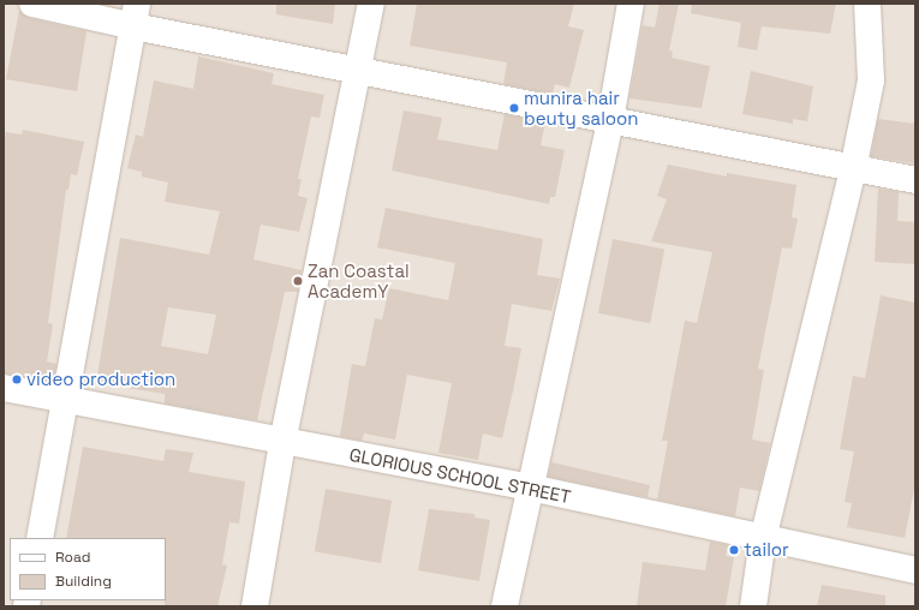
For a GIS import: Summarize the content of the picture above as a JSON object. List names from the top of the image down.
{
  "streets": {
    "street": ["GLORIOUS SCHOOL STREET"]
  },
  "places": [
    "munira hair beuty saloon",
    "Zan Coastal AcademY",
    "video production",
    "tailor"
  ],
  "legend": ["Road", "Building"]
}
